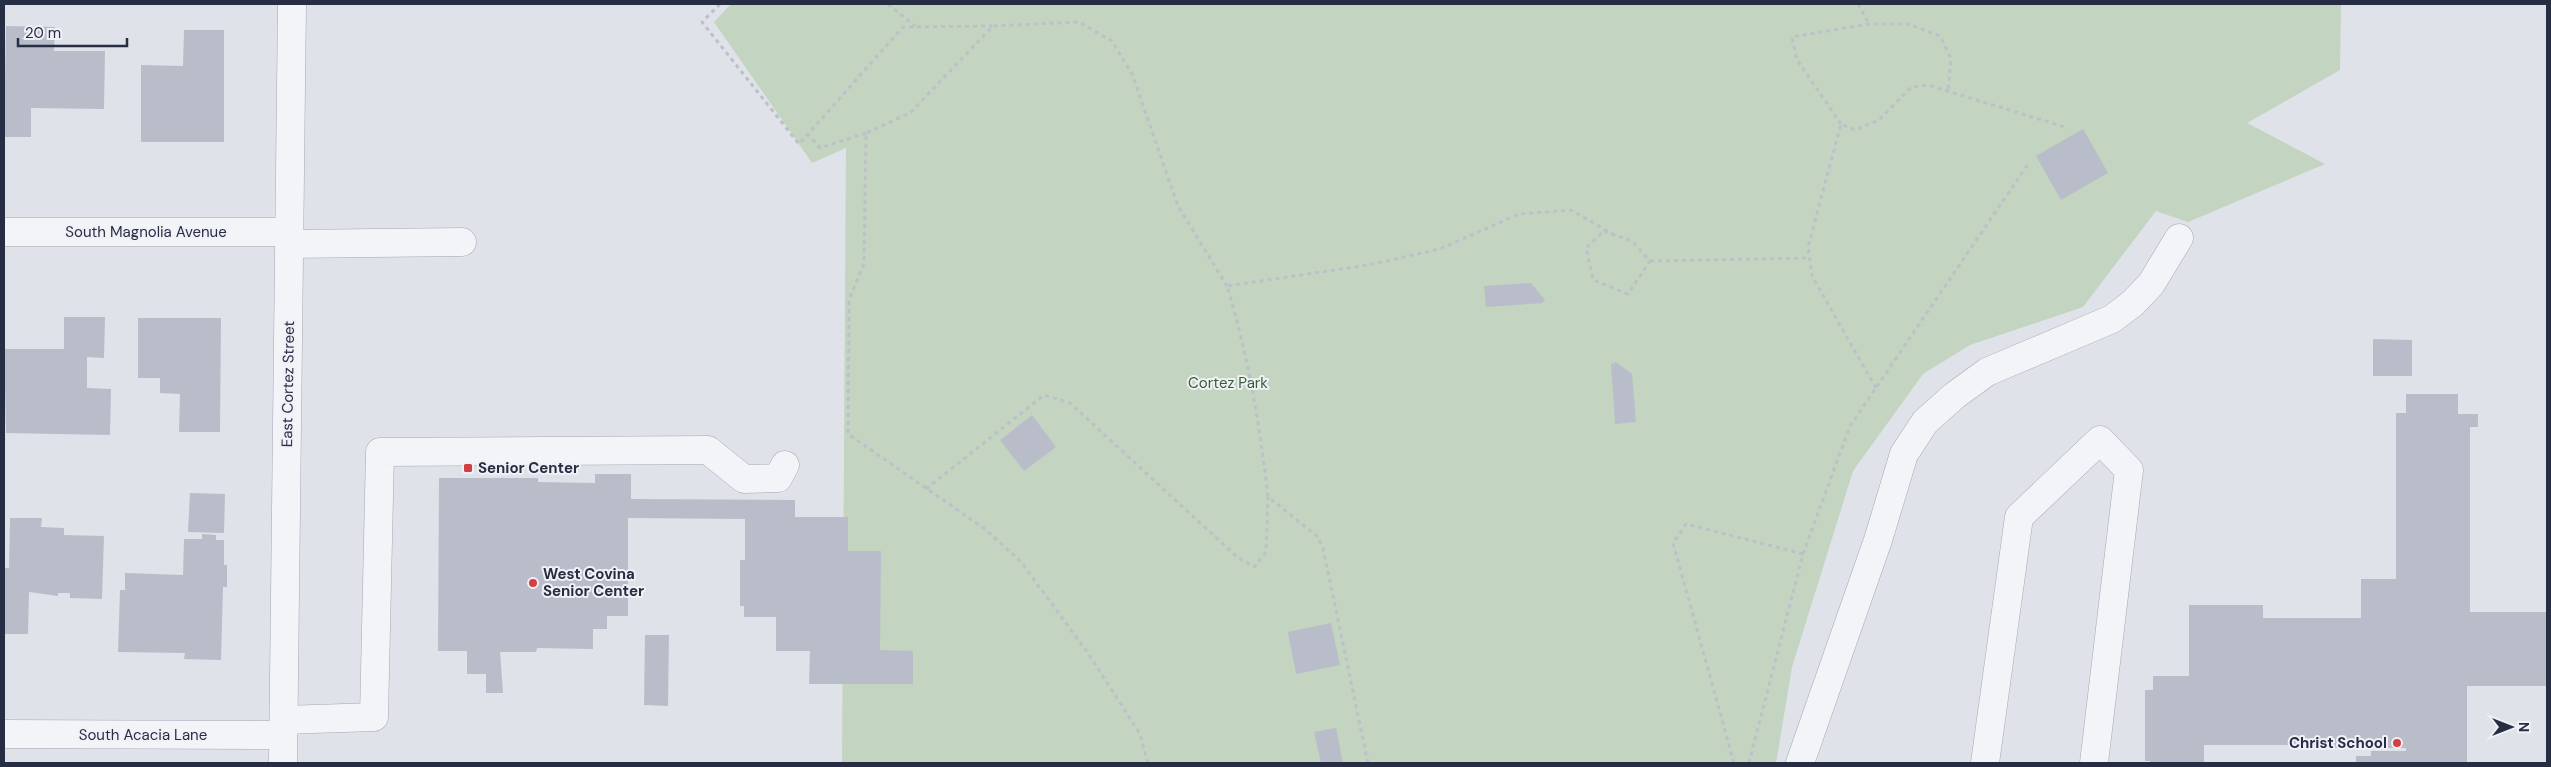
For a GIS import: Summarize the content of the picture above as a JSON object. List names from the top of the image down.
{
  "streets": {
    "street": ["South Magnolia Avenue", "East Cortez Street", "South Acacia Lane"]
  },
  "crossings": [
    ["South Magnolia Avenue", "East Cortez Street"],
    ["East Cortez Street", "South Acacia Lane"]
  ],
  "parks": ["Cortez Park"],
  "places": {
    "transit": ["Senior Center"],
    "other": ["West Covina Senior Center", "Christ School"]
  },
  "scale_bar": "20 m",
  "north": "right"
}
